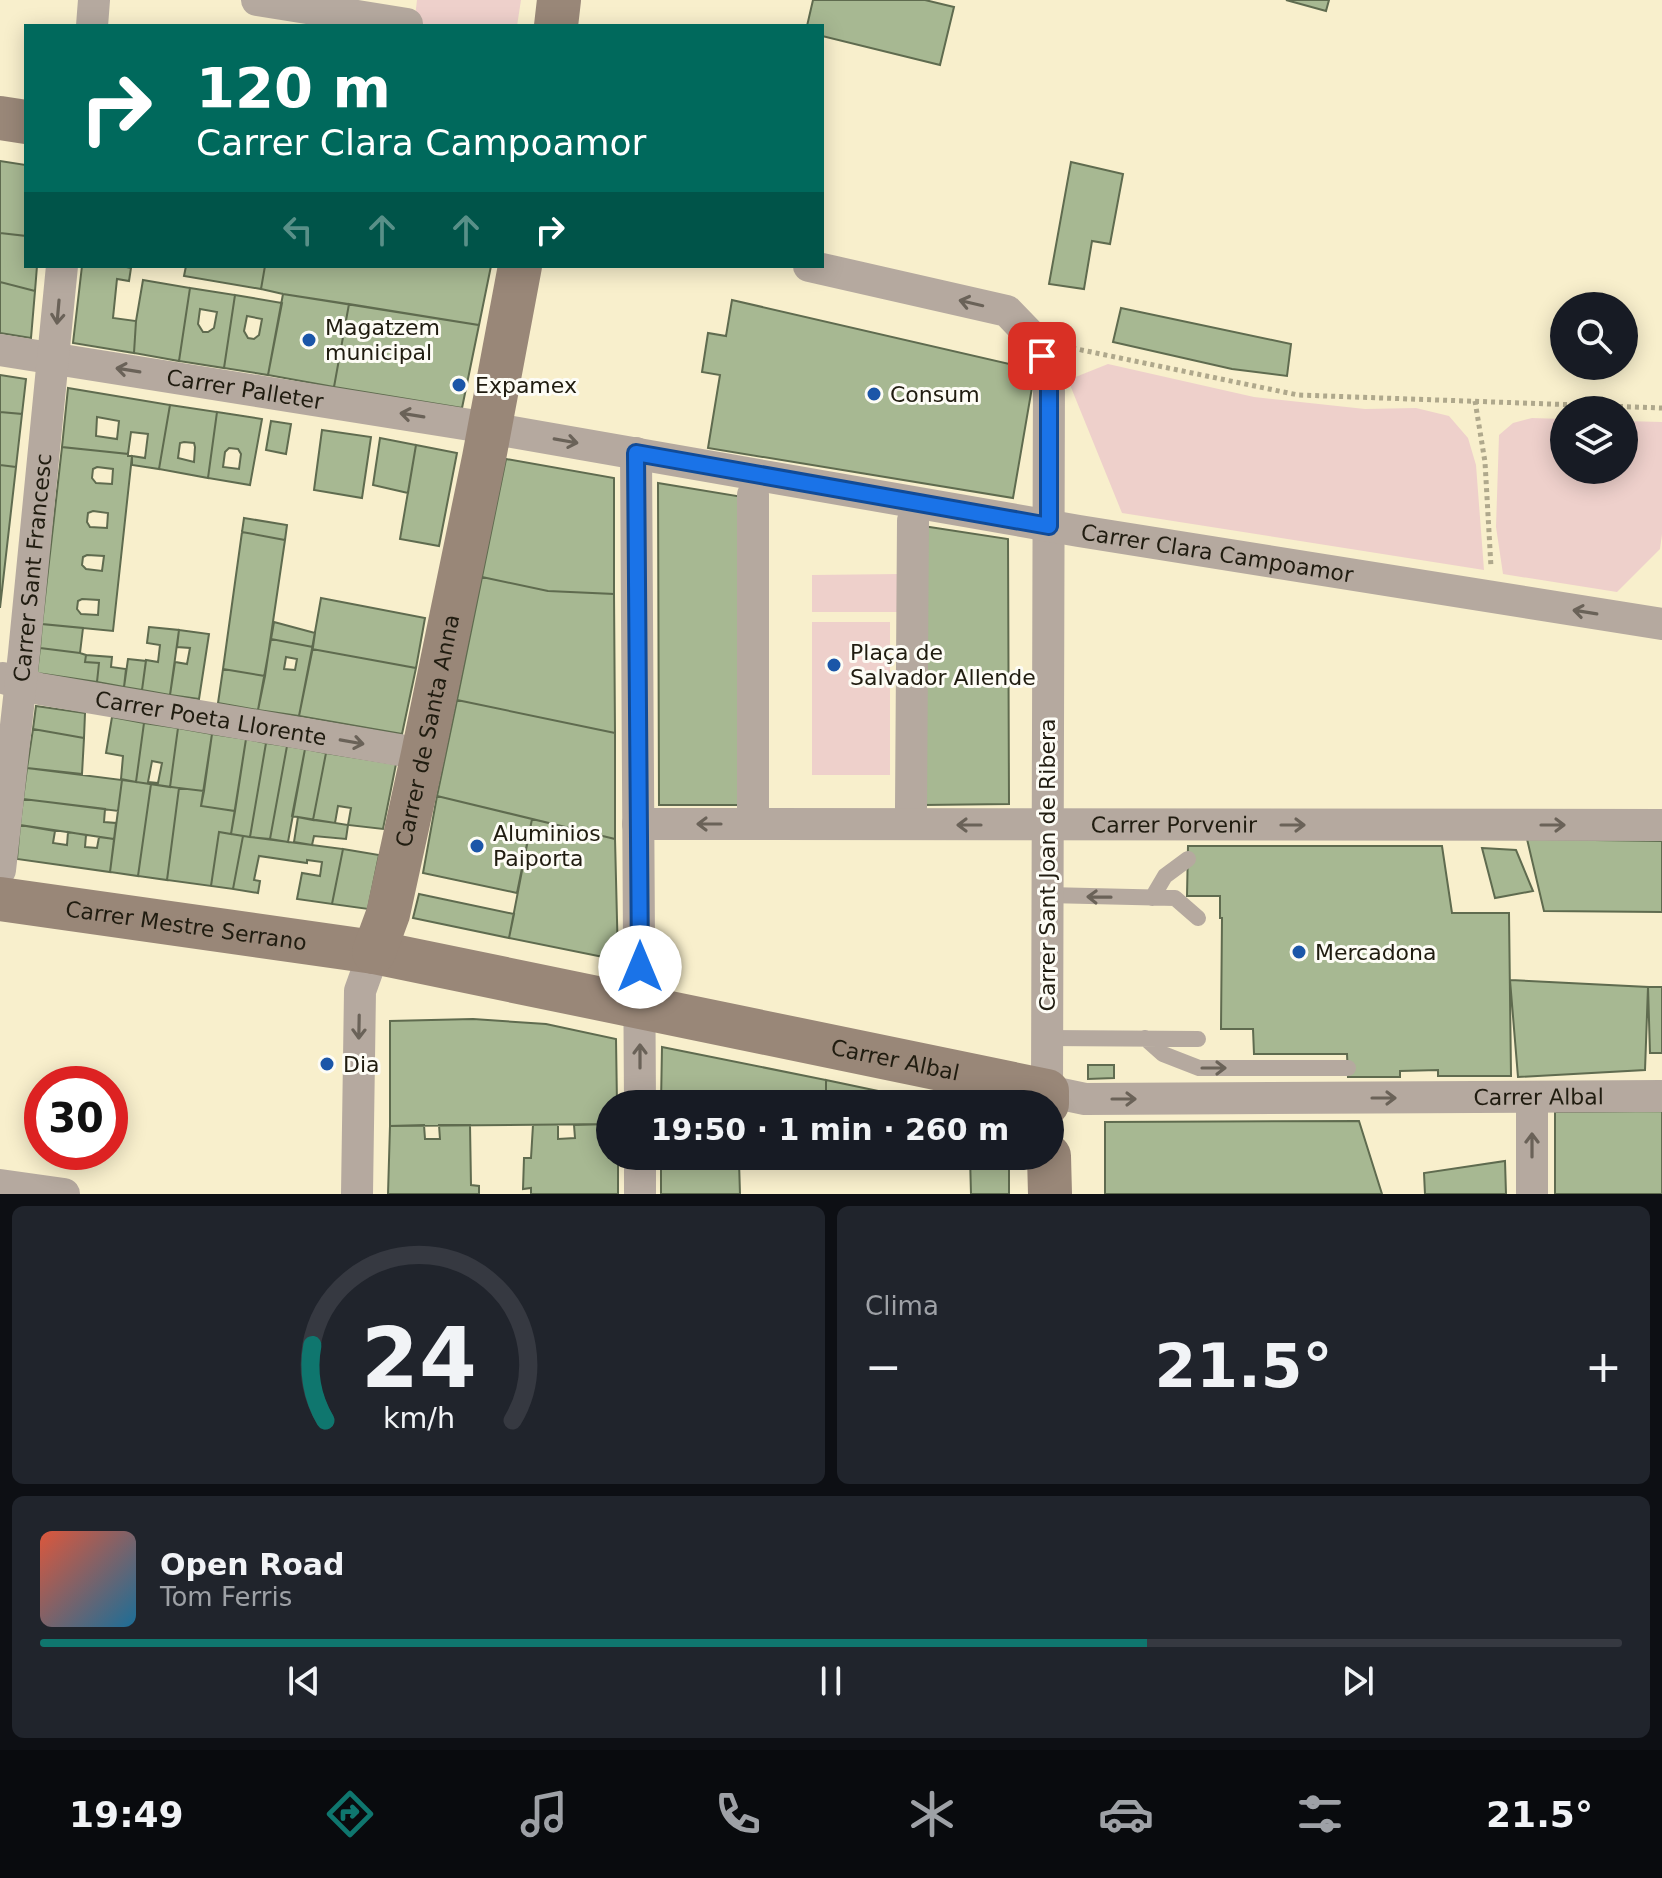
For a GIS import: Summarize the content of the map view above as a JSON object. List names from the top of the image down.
{
  "streets": {
    "street": [
      "Carrer Palleter",
      "Carrer Clara Campoamor",
      "Carrer Sant Francesc",
      "Carrer Poeta Llorente",
      "Carrer de Santa Anna",
      "Carrer Porvenir",
      "Carrer Sant Joan de Ribera",
      "Carrer Mestre Serrano",
      "Carrer Albal"
    ]
  },
  "crossings": [
    ["Carrer Palleter", "Carrer Clara Campoamor"],
    ["Carrer Palleter", "Carrer Sant Francesc"],
    ["Carrer Palleter", "Carrer de Santa Anna"],
    ["Carrer Clara Campoamor", "Carrer de Santa Anna"],
    ["Carrer Clara Campoamor", "Carrer Sant Joan de Ribera"],
    ["Carrer Sant Francesc", "Carrer Poeta Llorente"],
    ["Carrer Poeta Llorente", "Carrer de Santa Anna"],
    ["Carrer de Santa Anna", "Carrer Mestre Serrano"],
    ["Carrer de Santa Anna", "Carrer Albal"],
    ["Carrer Porvenir", "Carrer Sant Joan de Ribera"],
    ["Carrer Mestre Serrano", "Carrer Albal"]
  ],
  "one_way": ["Carrer Palleter", "Carrer Poeta Llorente", "Carrer Albal"],
  "places": [
    "Magatzem municipal",
    "Expamex",
    "Consum",
    "Plaça de Salvador Allende",
    "Aluminios Paiporta",
    "Mercadona",
    "Dia"
  ],
  "page": {
    "turn": ["120 m", "Carrer Clara Campoamor"],
    "limit": "30",
    "trip": "19:50 · 1 min · 260 m",
    "tile": "Clima",
    "heat": ["−", "21.5°", "+"],
    "song": ["Open Road", "Tom Ferris"],
    "tabs": ["19:49", "21.5°"],
    "gauge": ["24", "km/h"]
  }
}
